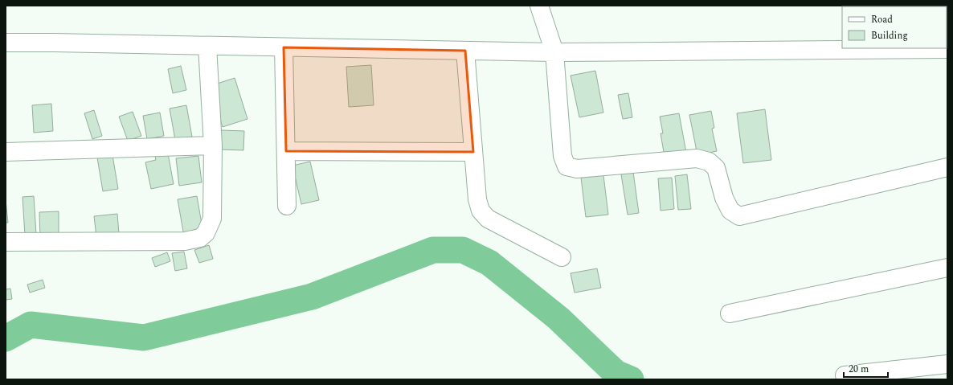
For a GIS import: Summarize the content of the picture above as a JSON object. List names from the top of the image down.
{
  "legend": ["Road", "Building"],
  "scale_bar": "20 m"
}
